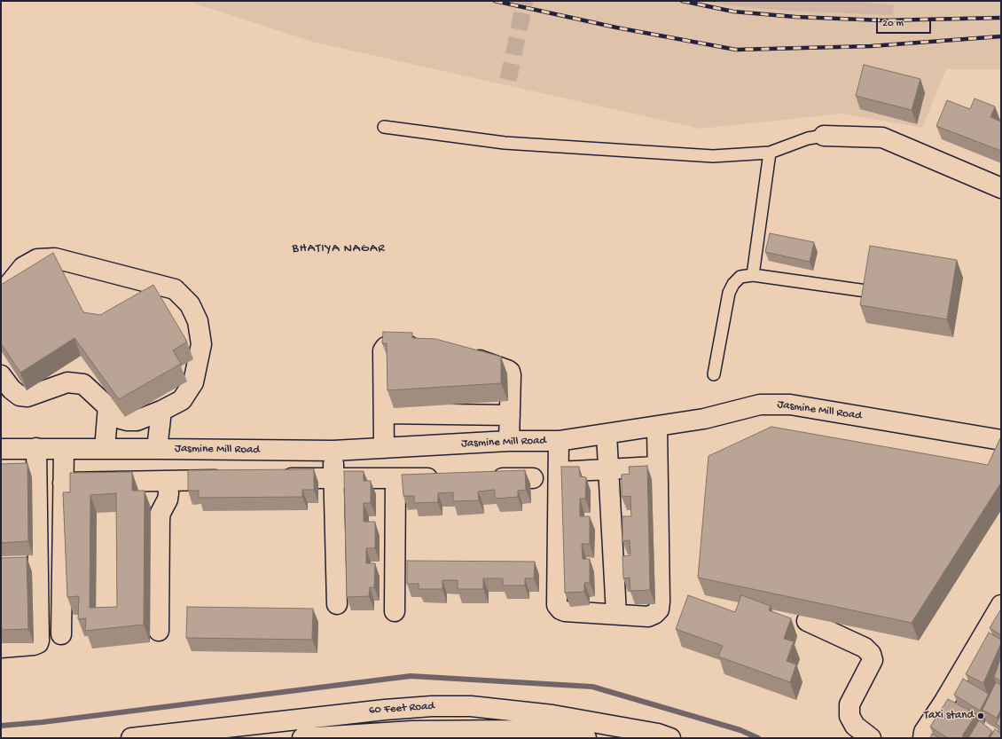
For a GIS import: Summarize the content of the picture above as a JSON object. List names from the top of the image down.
{
  "streets": {
    "street": ["Jasmine Mill Road", "60 Feet Road"]
  },
  "districts": ["BHATIYA NAGAR"],
  "places": ["Taxi stand"],
  "scale_bar": "20 m"
}
